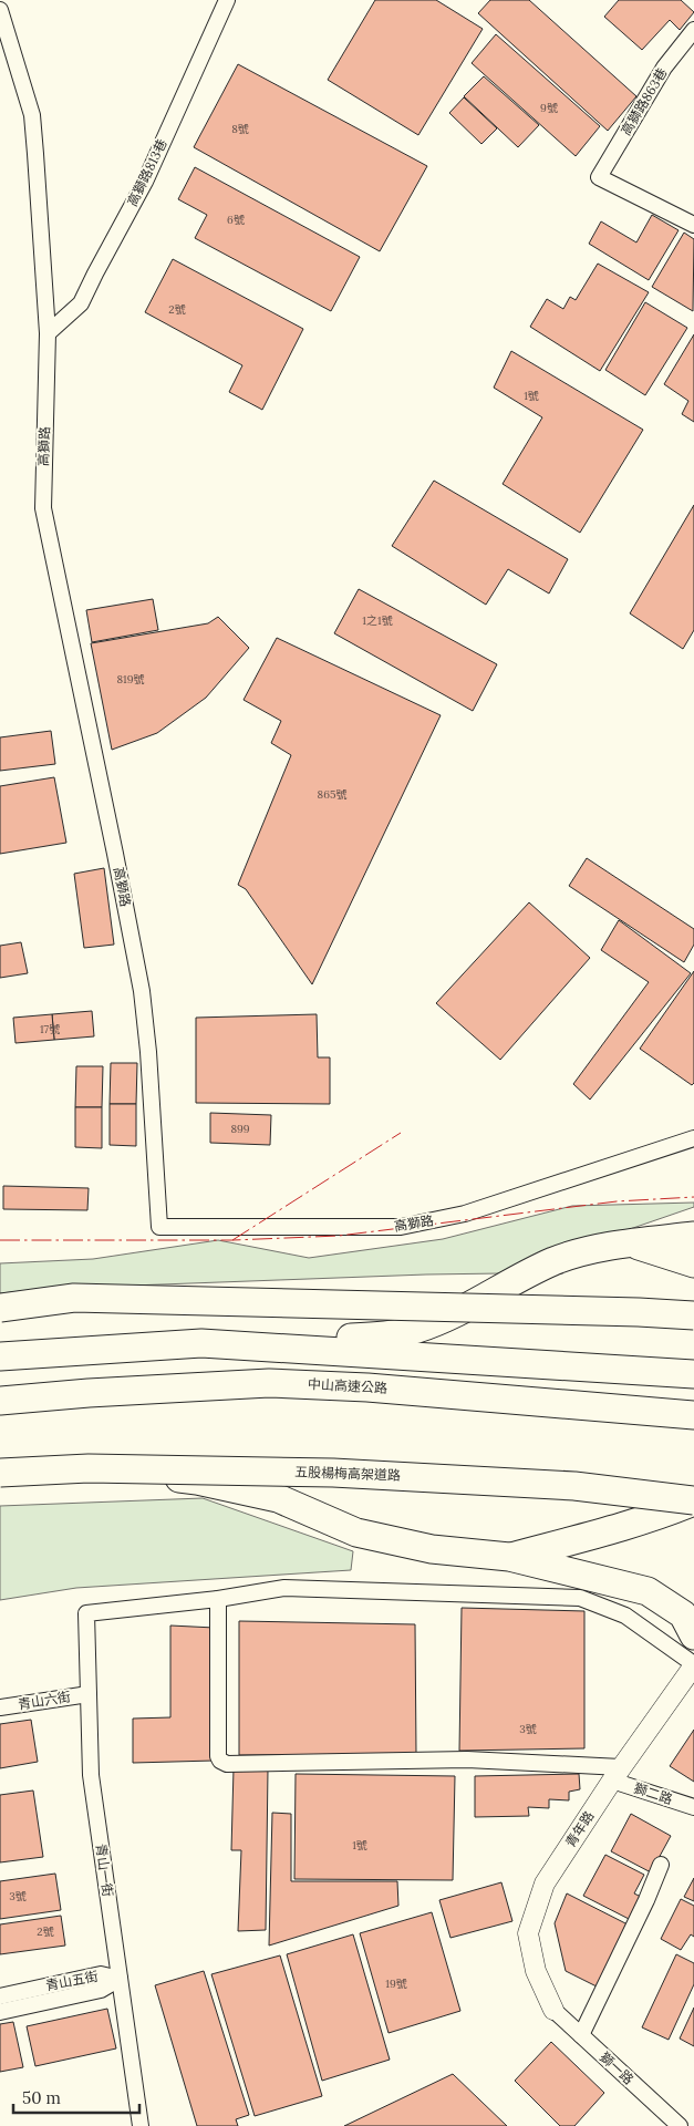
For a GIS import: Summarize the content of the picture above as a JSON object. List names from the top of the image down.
{
  "streets": {
    "highway": ["中山高速公路", "五股楊梅高架道路"],
    "street": [
      "高獅路863巷",
      "高獅路813巷",
      "高獅路",
      "青山六街",
      "獅二路",
      "青年路",
      "青山一街",
      "青山五街",
      "獅一路"
    ]
  },
  "crossings": [
    ["高獅路813巷", "高獅路"],
    ["青山六街", "青山一街"],
    ["獅二路", "青年路"],
    ["獅二路", "青山一街"],
    ["青年路", "獅一路"],
    ["青山一街", "青山五街"]
  ],
  "house_numbers": [
    "9號",
    "8號",
    "6號",
    "2號",
    "1號",
    "1之1號",
    "819號",
    "865號",
    "17號",
    "899",
    "3號",
    "1號",
    "3號",
    "2號",
    "19號"
  ],
  "scale_bar": "50 m"
}
